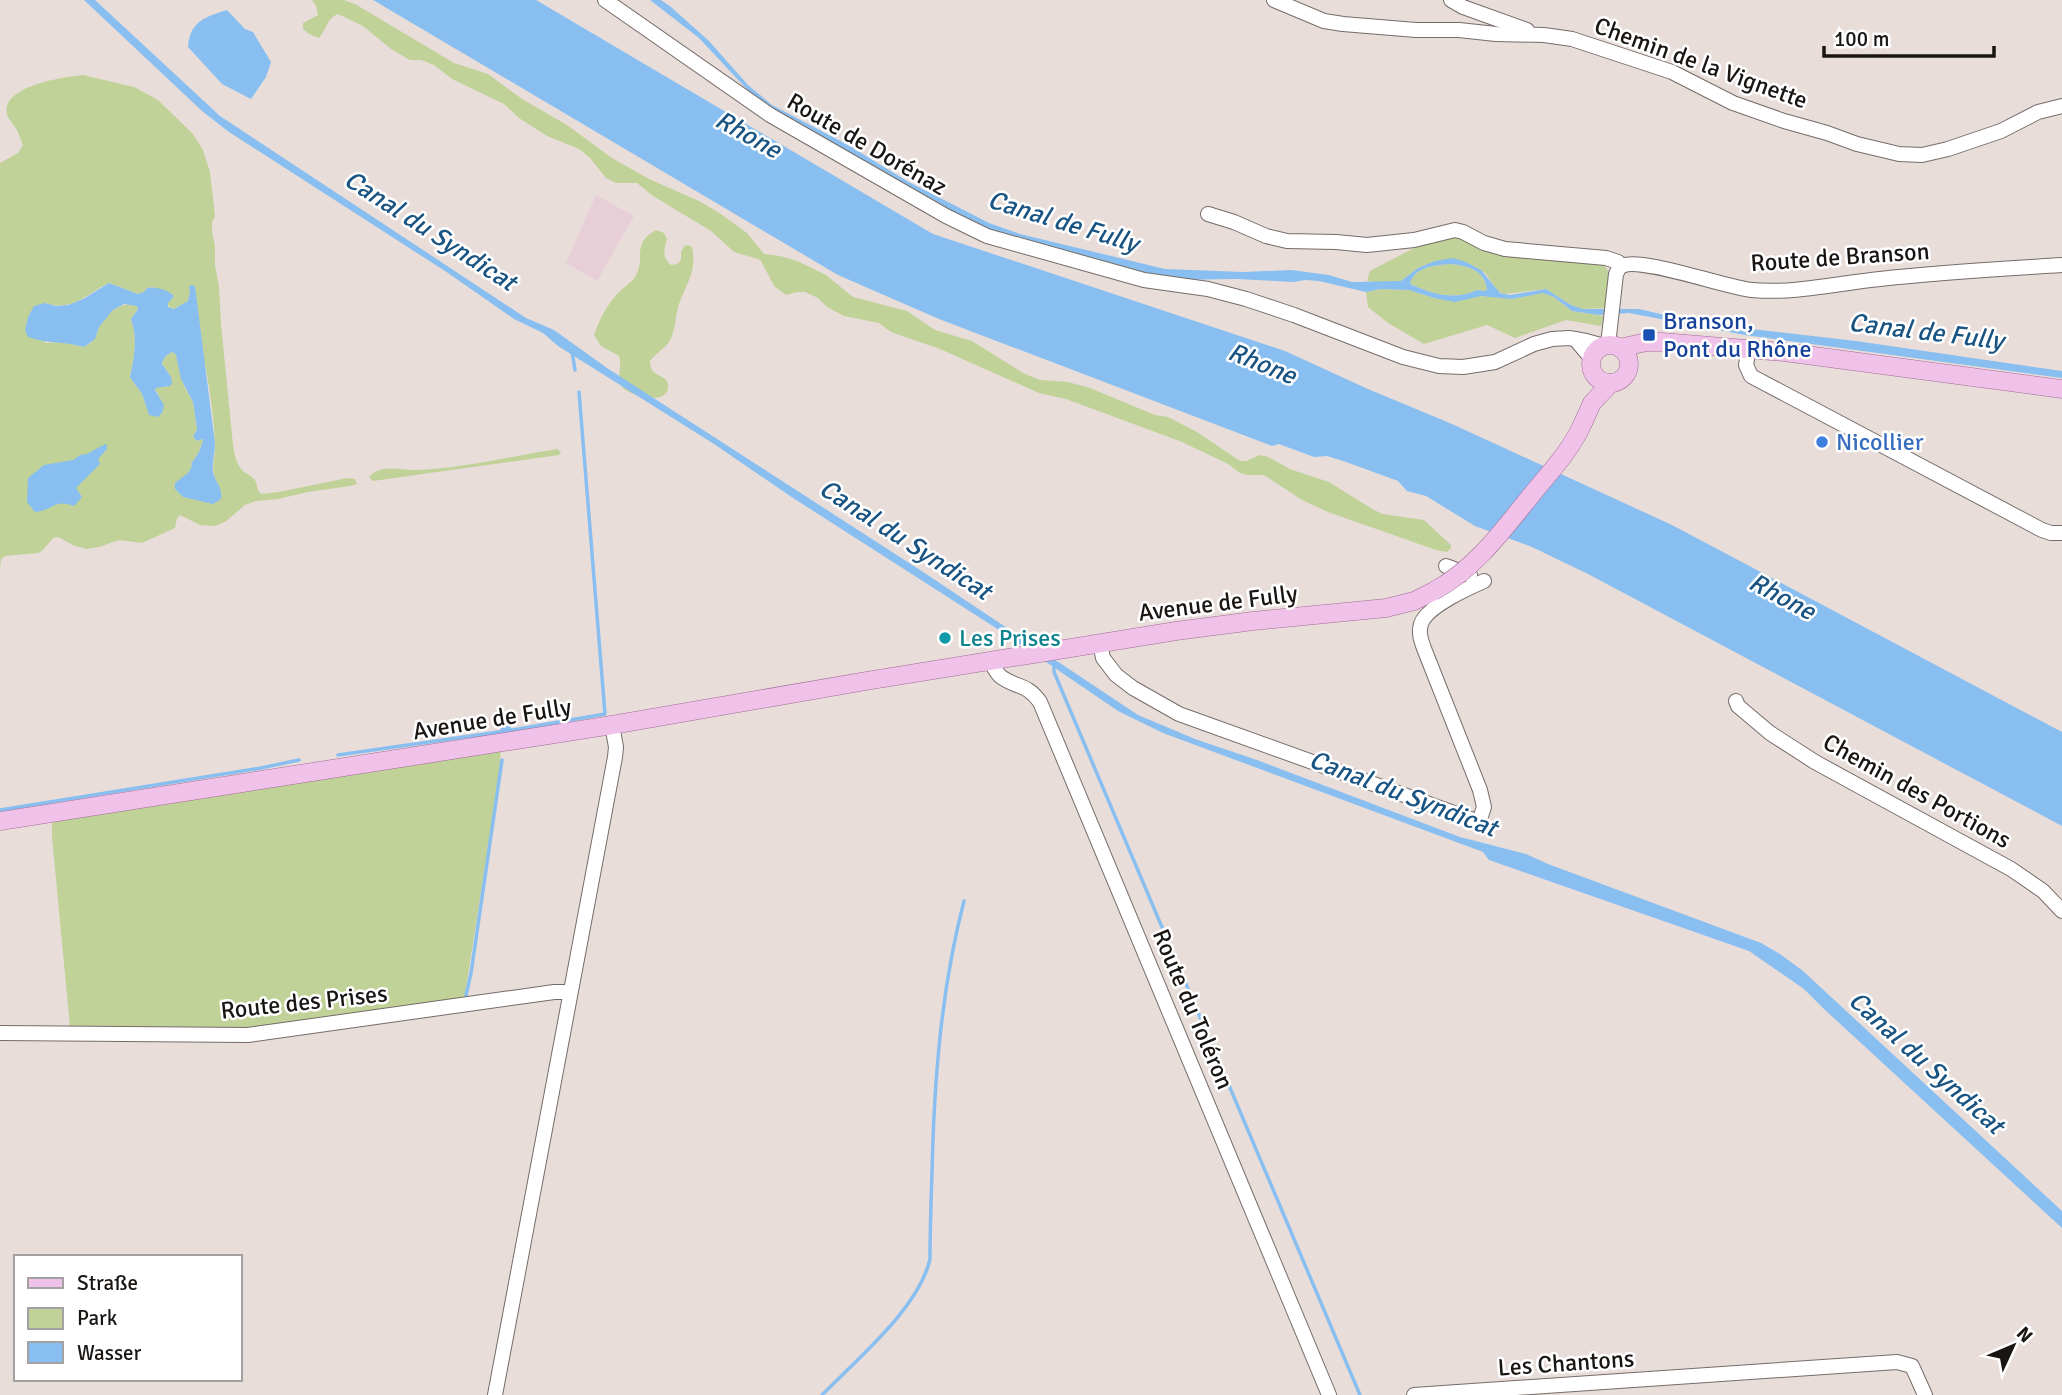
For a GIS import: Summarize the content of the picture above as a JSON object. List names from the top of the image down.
{
  "streets": {
    "main road": ["Avenue de Fully"],
    "street": [
      "Chemin de la Vignette",
      "Route de Dorénaz",
      "Route de Branson",
      "Chemin des Portions",
      "Route des Prises",
      "Route du Toléron",
      "Les Chantons"
    ]
  },
  "crossings": [
    ["Avenue de Fully", "Route du Toléron"]
  ],
  "water": ["Rhone", "Canal de Fully", "Canal du Syndicat"],
  "places": {
    "transit": ["Branson, Pont du Rhône"],
    "other": ["Nicollier", "Les Prises"]
  },
  "legend": ["Straße", "Park", "Wasser"],
  "scale_bar": "100 m",
  "north": "top right"
}
